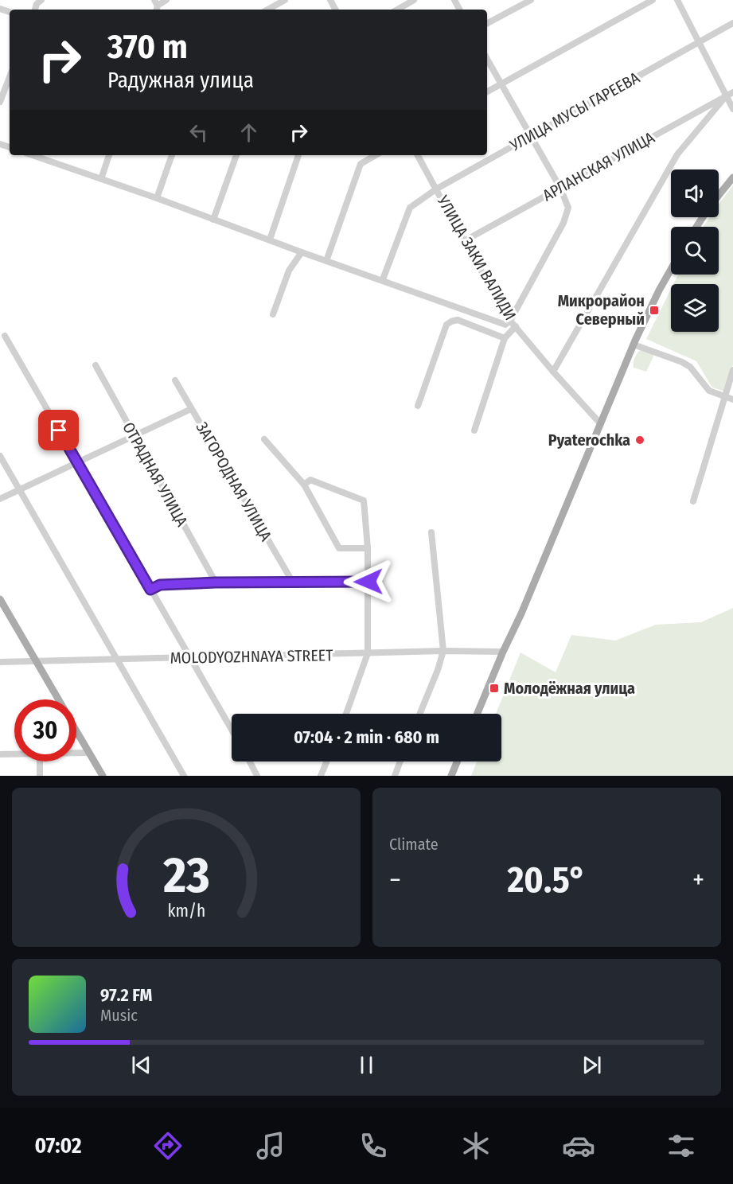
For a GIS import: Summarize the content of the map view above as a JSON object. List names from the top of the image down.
{
  "streets": {
    "street": [
      "УЛИЦА МУСЫ ГАРЕЕВА",
      "АРЛАНСКАЯ УЛИЦА",
      "УЛИЦА ЗАКИ ВАЛИДИ",
      "ОТРАДНАЯ УЛИЦА",
      "ЗАГОРОДНАЯ УЛИЦА",
      "MOLODYOZHNAYA STREET"
    ]
  },
  "crossings": [
    ["УЛИЦА МУСЫ ГАРЕЕВА", "УЛИЦА ЗАКИ ВАЛИДИ"],
    ["АРЛАНСКАЯ УЛИЦА", "УЛИЦА ЗАКИ ВАЛИДИ"]
  ],
  "places": {
    "transit": ["Микрорайон Северный", "Молодёжная улица"],
    "other": ["Pyaterochka"]
  },
  "page": {
    "turn": ["370 m", "Радужная улица"],
    "limit": "30",
    "trip": "07:04 · 2 min · 680 m",
    "tile": "Climate",
    "heat": ["−", "20.5°", "+"],
    "song": ["97.2 FM", "Music"],
    "tabs": "07:02",
    "gauge": ["23", "km/h"]
  }
}
